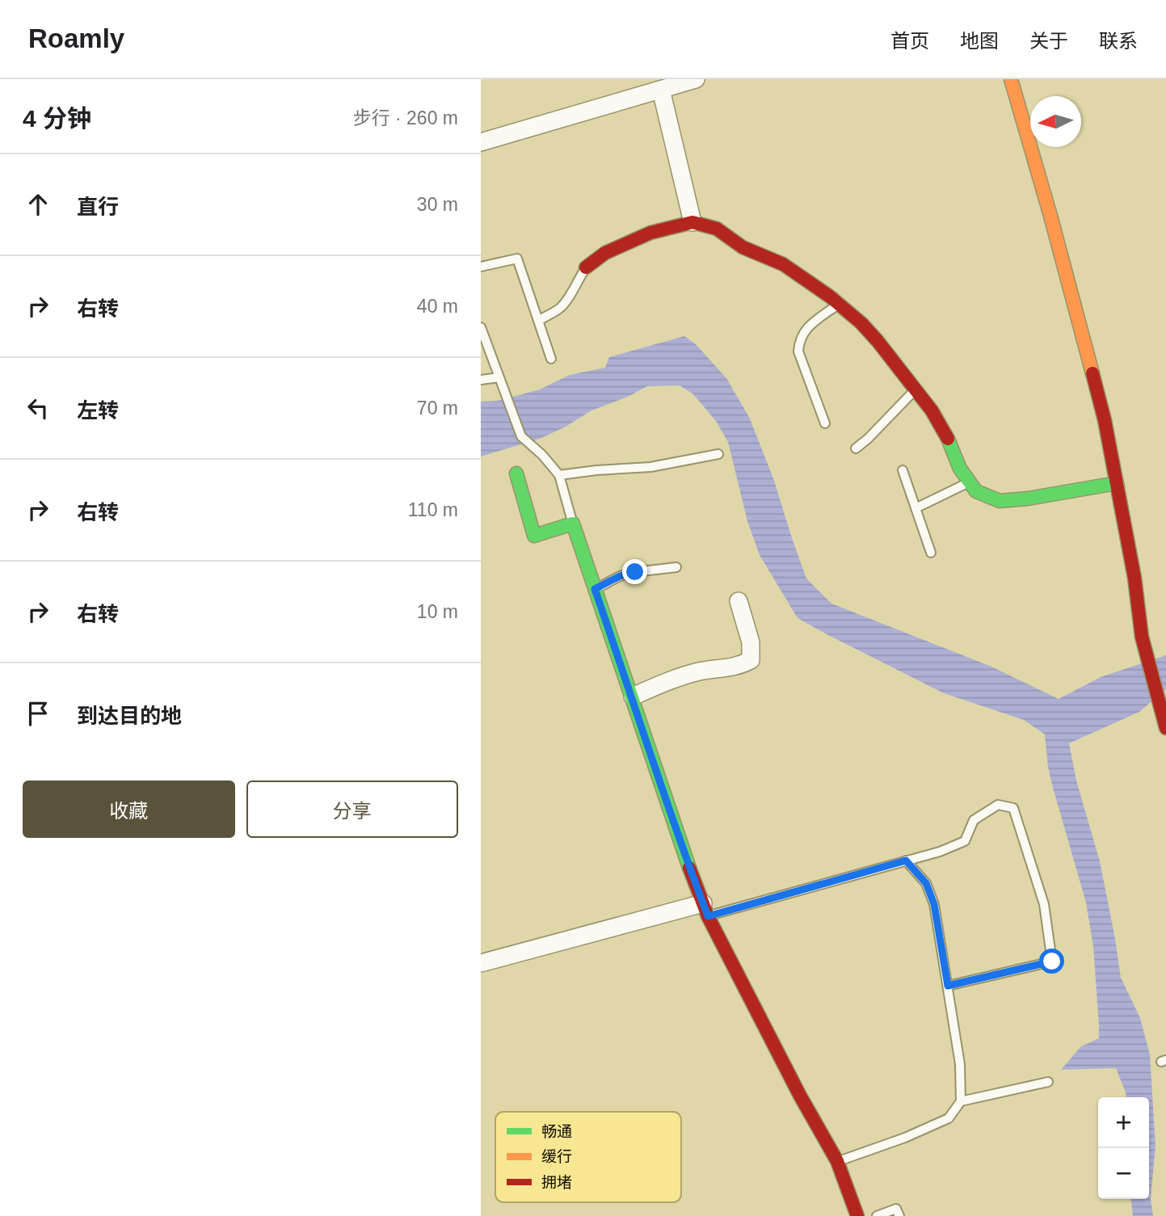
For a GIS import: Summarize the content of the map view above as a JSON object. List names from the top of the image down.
{
  "legend": ["畅通", "缓行", "拥堵"],
  "north": "left",
  "page": {
    "header": "Roamly",
    "nav": [
      "首页",
      "地图",
      "关于",
      "联系"
    ],
    "heading": ["4 分钟", "步行 · 260 m"],
    "list": [
      ["直行", "30 m"],
      ["右转", "40 m"],
      ["左转", "70 m"],
      ["右转", "110 m"],
      ["右转", "10 m"],
      "到达目的地"
    ],
    "buttons": ["收藏", "分享"],
    "map_buttons": ["+", "−"]
  }
}
